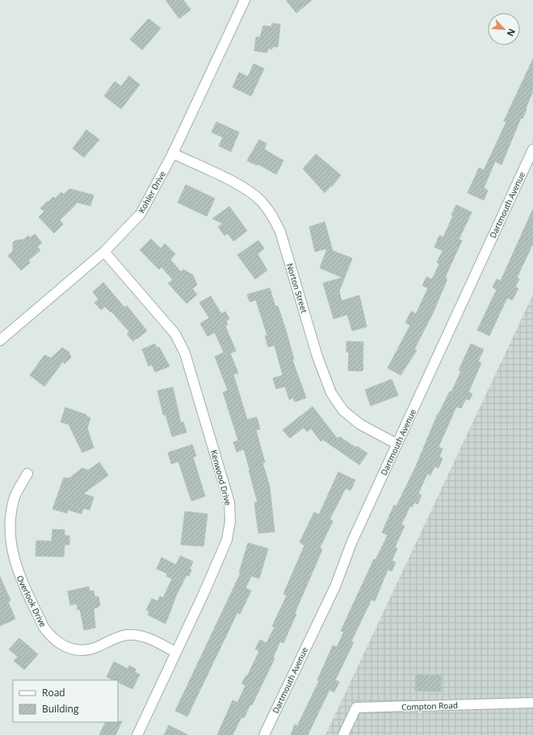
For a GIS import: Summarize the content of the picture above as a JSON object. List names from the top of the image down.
{
  "streets": {
    "street": [
      "Kohler Drive",
      "Dartmouth Avenue",
      "Norton Street",
      "Kenwood Drive",
      "Overlook Drive",
      "Compton Road"
    ]
  },
  "crossings": [
    ["Kohler Drive", "Norton Street"],
    ["Kohler Drive", "Kenwood Drive"],
    ["Dartmouth Avenue", "Norton Street"],
    ["Kenwood Drive", "Overlook Drive"]
  ],
  "legend": ["Road", "Building"],
  "north": "bottom right"
}
